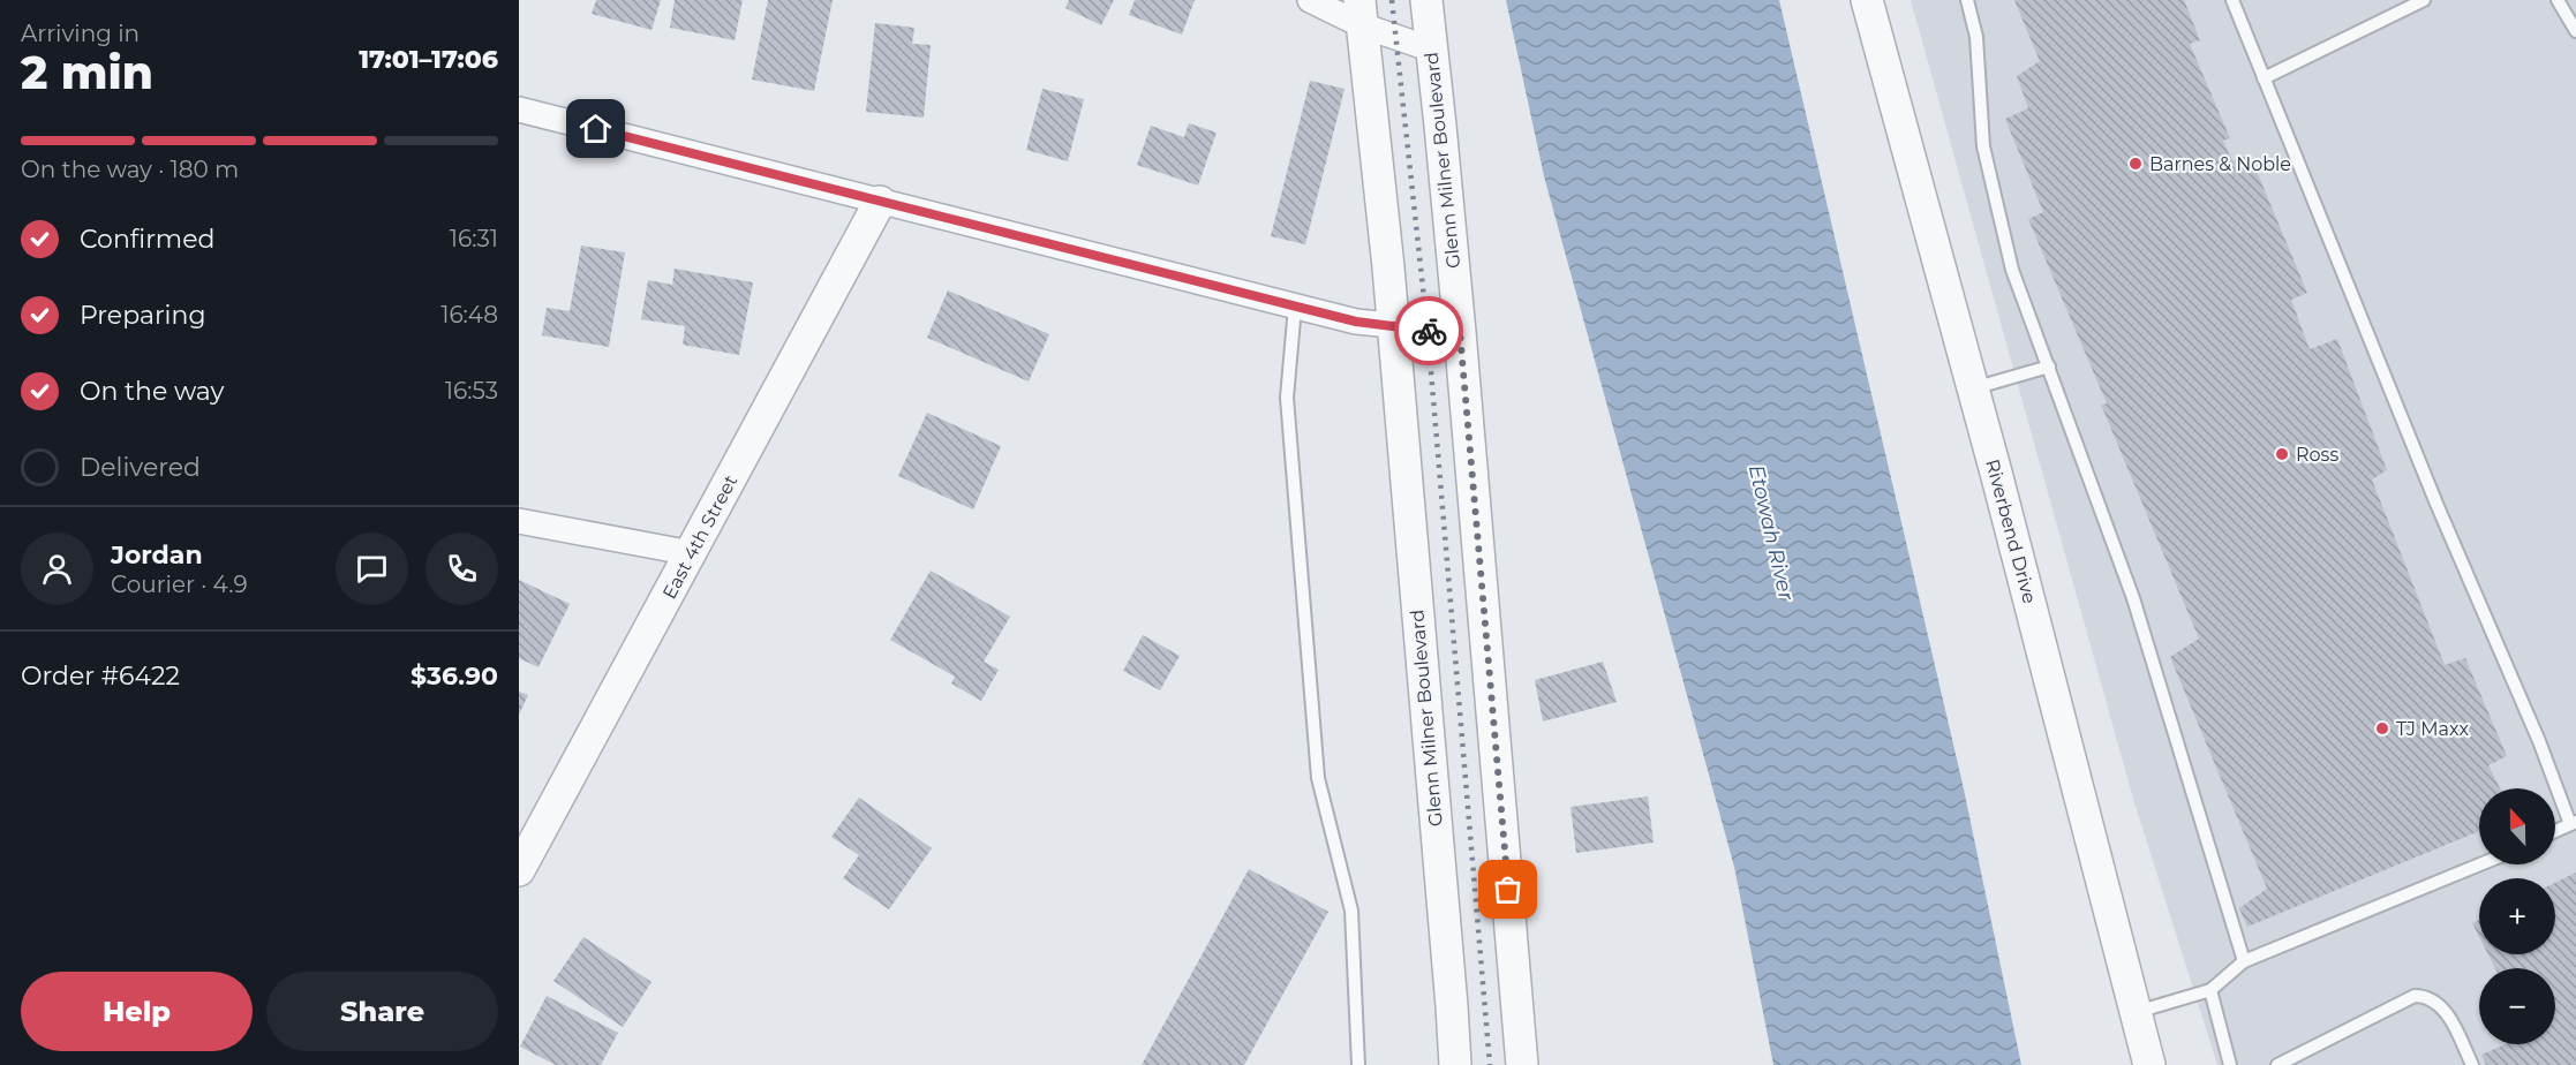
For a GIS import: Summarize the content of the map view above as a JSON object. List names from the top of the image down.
{
  "streets": {
    "street": ["Glenn Milner Boulevard", "Riverbend Drive", "East 4th Street"]
  },
  "water": ["Etowah River"],
  "places": ["Barnes & Noble", "Ross", "TJ Maxx"],
  "north": "top",
  "page": {
    "heading": ["2 min", "Arriving in", "17:01–17:06"],
    "panel": [
      "Jordan",
      "Courier · 4.9",
      "Order #6422",
      "$36.90"
    ],
    "bar": "On the way · 180 m",
    "list": [
      ["Confirmed", "16:31"],
      ["Preparing", "16:48"],
      ["On the way", "16:53"],
      "Delivered"
    ],
    "map_buttons": ["+", "−"],
    "buttons": ["Help", "Share"]
  }
}
